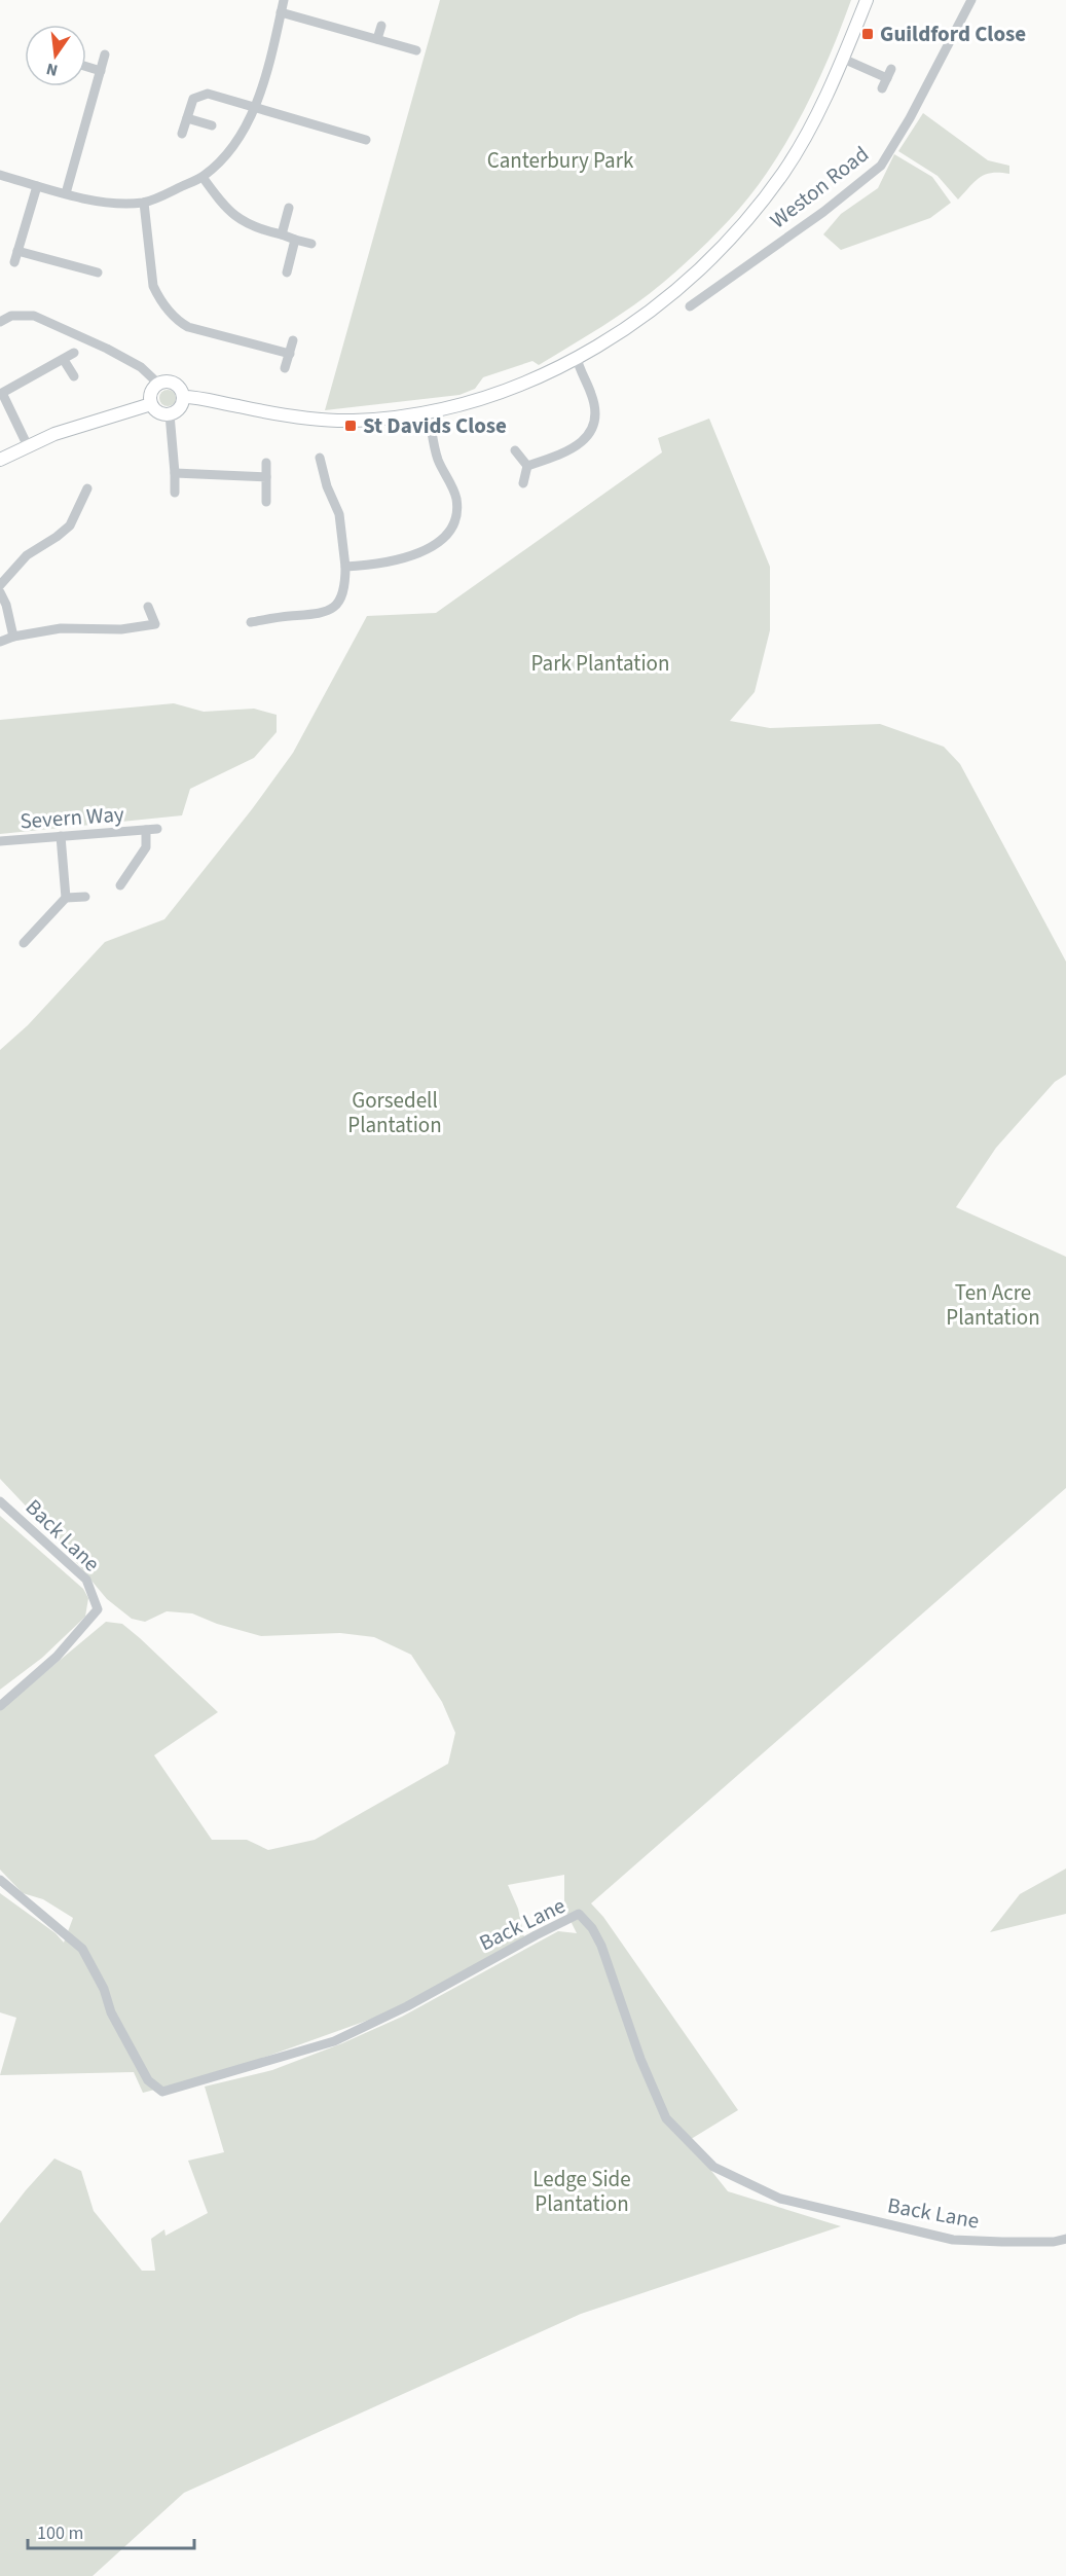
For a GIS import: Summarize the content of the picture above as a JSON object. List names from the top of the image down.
{
  "streets": {
    "street": ["Weston Road", "Severn Way", "Back Lane"]
  },
  "parks": [
    "Canterbury Park",
    "Park Plantation",
    "Gorsedell Plantation",
    "Ten Acre Plantation",
    "Ledge Side Plantation"
  ],
  "places": {
    "transit": ["Guildford Close", "St Davids Close"]
  },
  "scale_bar": "100 m",
  "north": "bottom"
}
